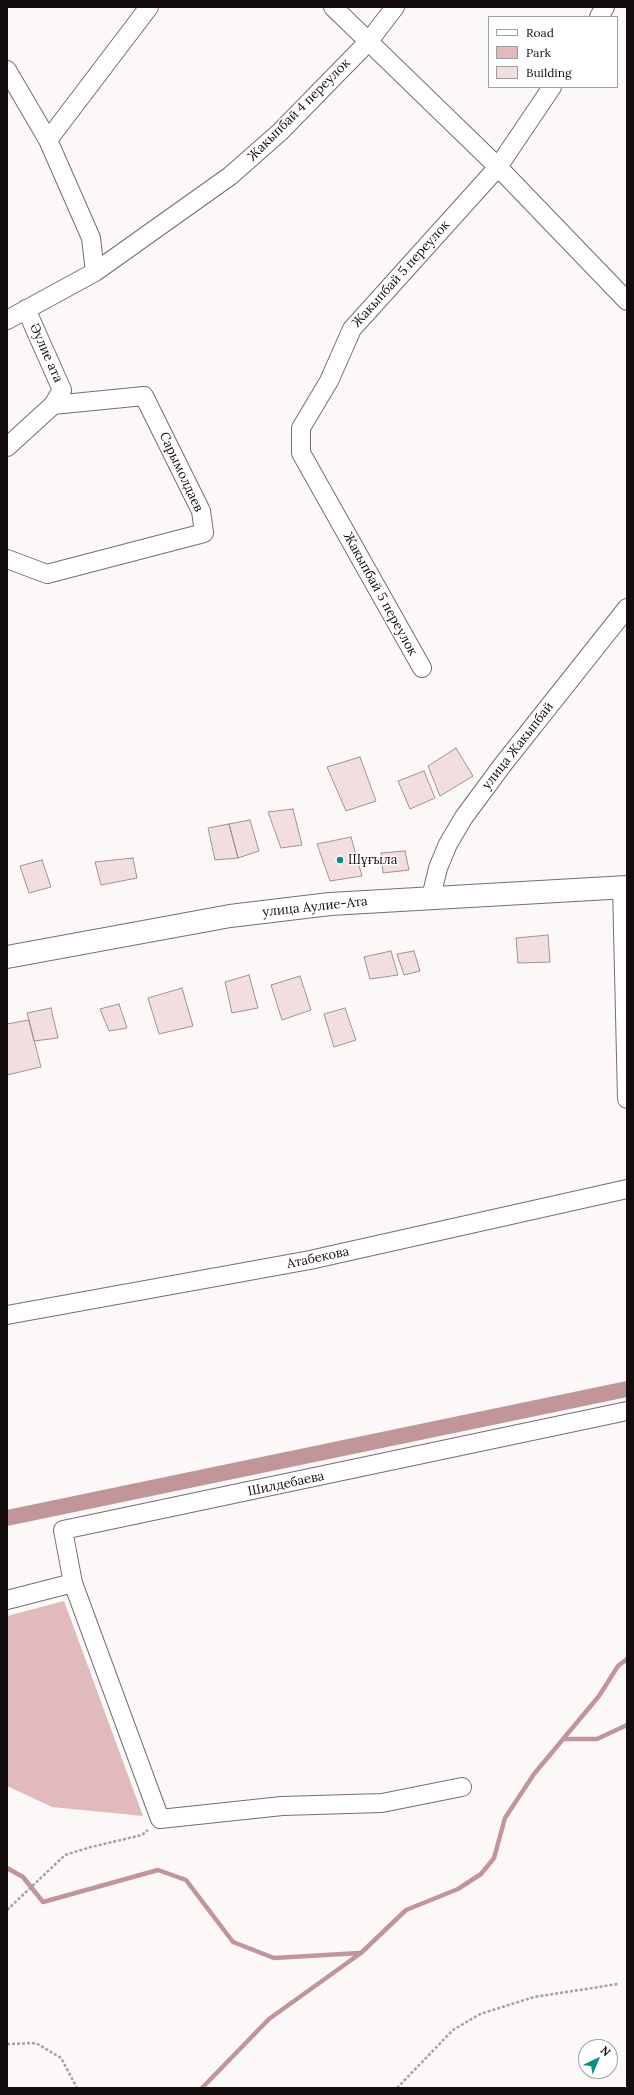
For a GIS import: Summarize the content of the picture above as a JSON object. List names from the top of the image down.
{
  "streets": {
    "main road": ["улица Аулие-Ата"],
    "street": [
      "Жакыпбай 4 переулок",
      "Жакыпбай 5 переулок",
      "Әулие ата",
      "Сарымолдаев",
      "улица Жакыпбай",
      "Атабекова",
      "Шилдебаева"
    ]
  },
  "crossings": [
    ["Әулие ата", "Сарымолдаев"],
    ["улица Жакыпбай", "улица Аулие-Ата"]
  ],
  "places": ["Шұғыла"],
  "legend": ["Road", "Park", "Building"],
  "north": "top right"
}
